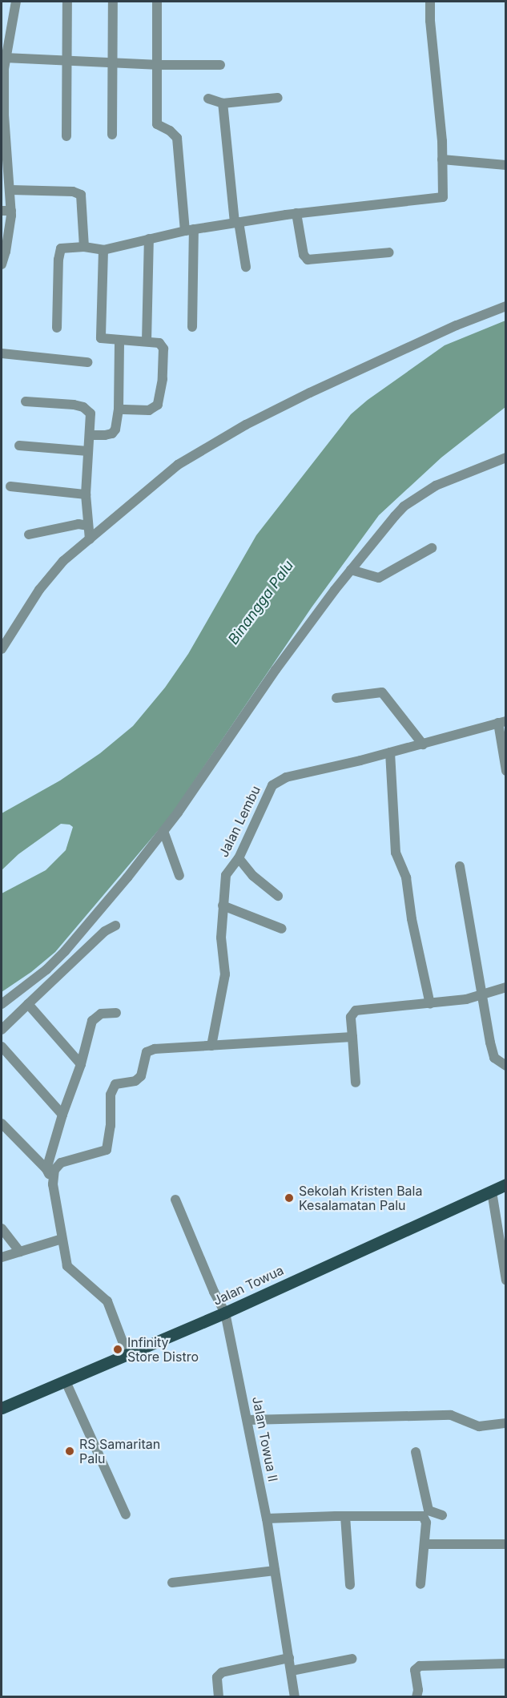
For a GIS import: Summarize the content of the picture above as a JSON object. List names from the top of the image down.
{
  "streets": {
    "main road": ["Jalan Towua"],
    "street": ["Jalan Lembu", "Jalan Towua II"]
  },
  "crossings": [
    ["Jalan Towua", "Jalan Towua II"]
  ],
  "water": ["Binangga Palu"],
  "places": ["Sekolah Kristen Bala Kesalamatan Palu", "Infinity Store Distro", "RS Samaritan Palu"]
}
